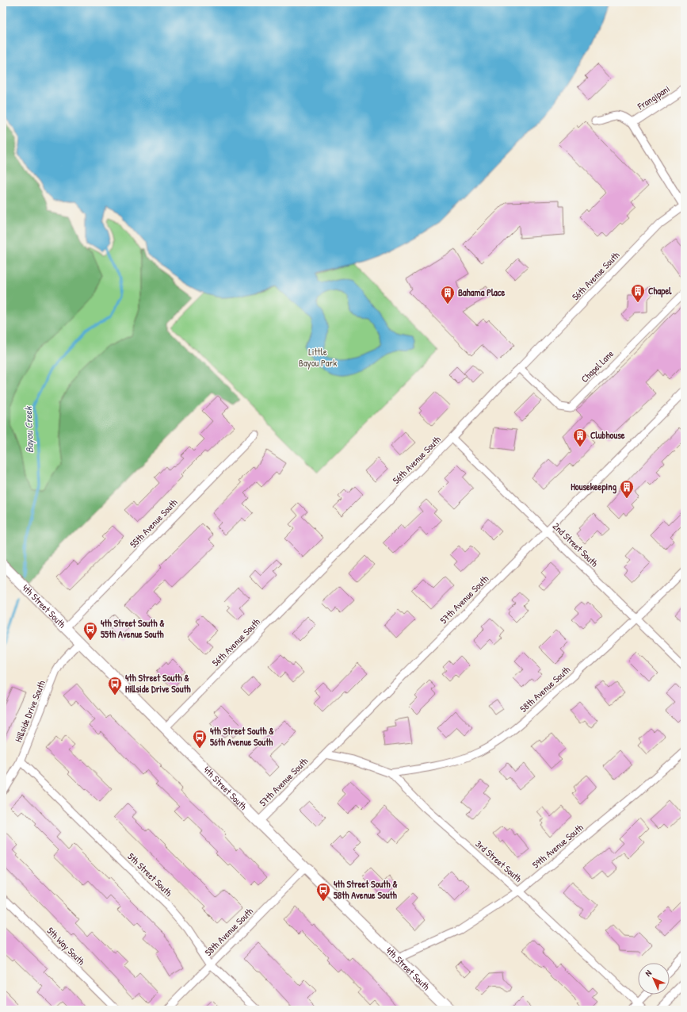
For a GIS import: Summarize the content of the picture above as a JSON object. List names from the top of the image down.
{
  "streets": {
    "street": [
      "Frangipani",
      "56th Avenue South",
      "Chapel Lane",
      "55th Avenue South",
      "2nd Street South",
      "57th Avenue South",
      "4th Street South",
      "58th Avenue South",
      "Hillside Drive South",
      "59th Avenue South",
      "3rd Street South",
      "5th Street South",
      "5th Way South"
    ]
  },
  "crossings": [
    ["56th Avenue South", "Chapel Lane"],
    ["56th Avenue South", "2nd Street South"],
    ["56th Avenue South", "4th Street South"],
    ["55th Avenue South", "4th Street South"],
    ["2nd Street South", "57th Avenue South"],
    ["2nd Street South", "58th Avenue South"],
    ["57th Avenue South", "4th Street South"],
    ["57th Avenue South", "3rd Street South"],
    ["4th Street South", "58th Avenue South"],
    ["4th Street South", "Hillside Drive South"],
    ["4th Street South", "59th Avenue South"],
    ["58th Avenue South", "3rd Street South"],
    ["58th Avenue South", "5th Street South"],
    ["Hillside Drive South", "5th Street South"],
    ["59th Avenue South", "3rd Street South"]
  ],
  "water": ["Bayou Creek"],
  "parks": ["Little Bayou Park"],
  "places": {
    "building": [
      "Chapel",
      "Bahama Place",
      "Clubhouse",
      "Housekeeping"
    ],
    "bus stop": [
      "4th Street South & 55th Avenue South",
      "4th Street South & Hillside Drive South",
      "4th Street South & 56th Avenue South",
      "4th Street South & 58th Avenue South"
    ]
  },
  "north": "top left"
}
